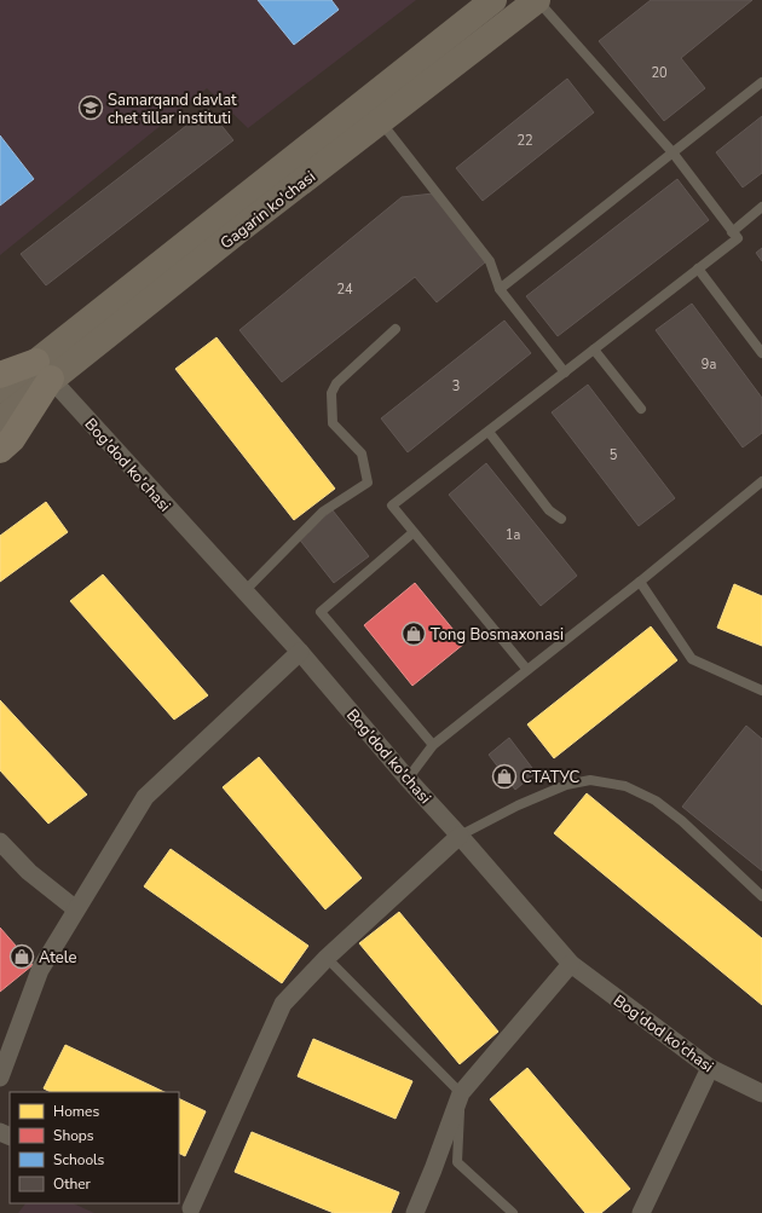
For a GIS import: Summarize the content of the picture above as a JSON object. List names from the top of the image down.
{
  "streets": {
    "main road": ["Gagarin ko'chasi"],
    "street": ["Bog'dod ko'chasi"]
  },
  "crossings": [
    ["Gagarin ko'chasi", "Bog'dod ko'chasi"]
  ],
  "places": {
    "school or university": ["Samarqand davlat chet tillar instituti"],
    "shop": ["Tong Bosmaxonasi", "СТАТУС", "Atele"]
  },
  "house_numbers": [
    "20",
    "22",
    "24",
    "9a",
    "3",
    "5",
    "1a"
  ],
  "legend": [
    "Homes",
    "Shops",
    "Schools",
    "Other"
  ]
}
